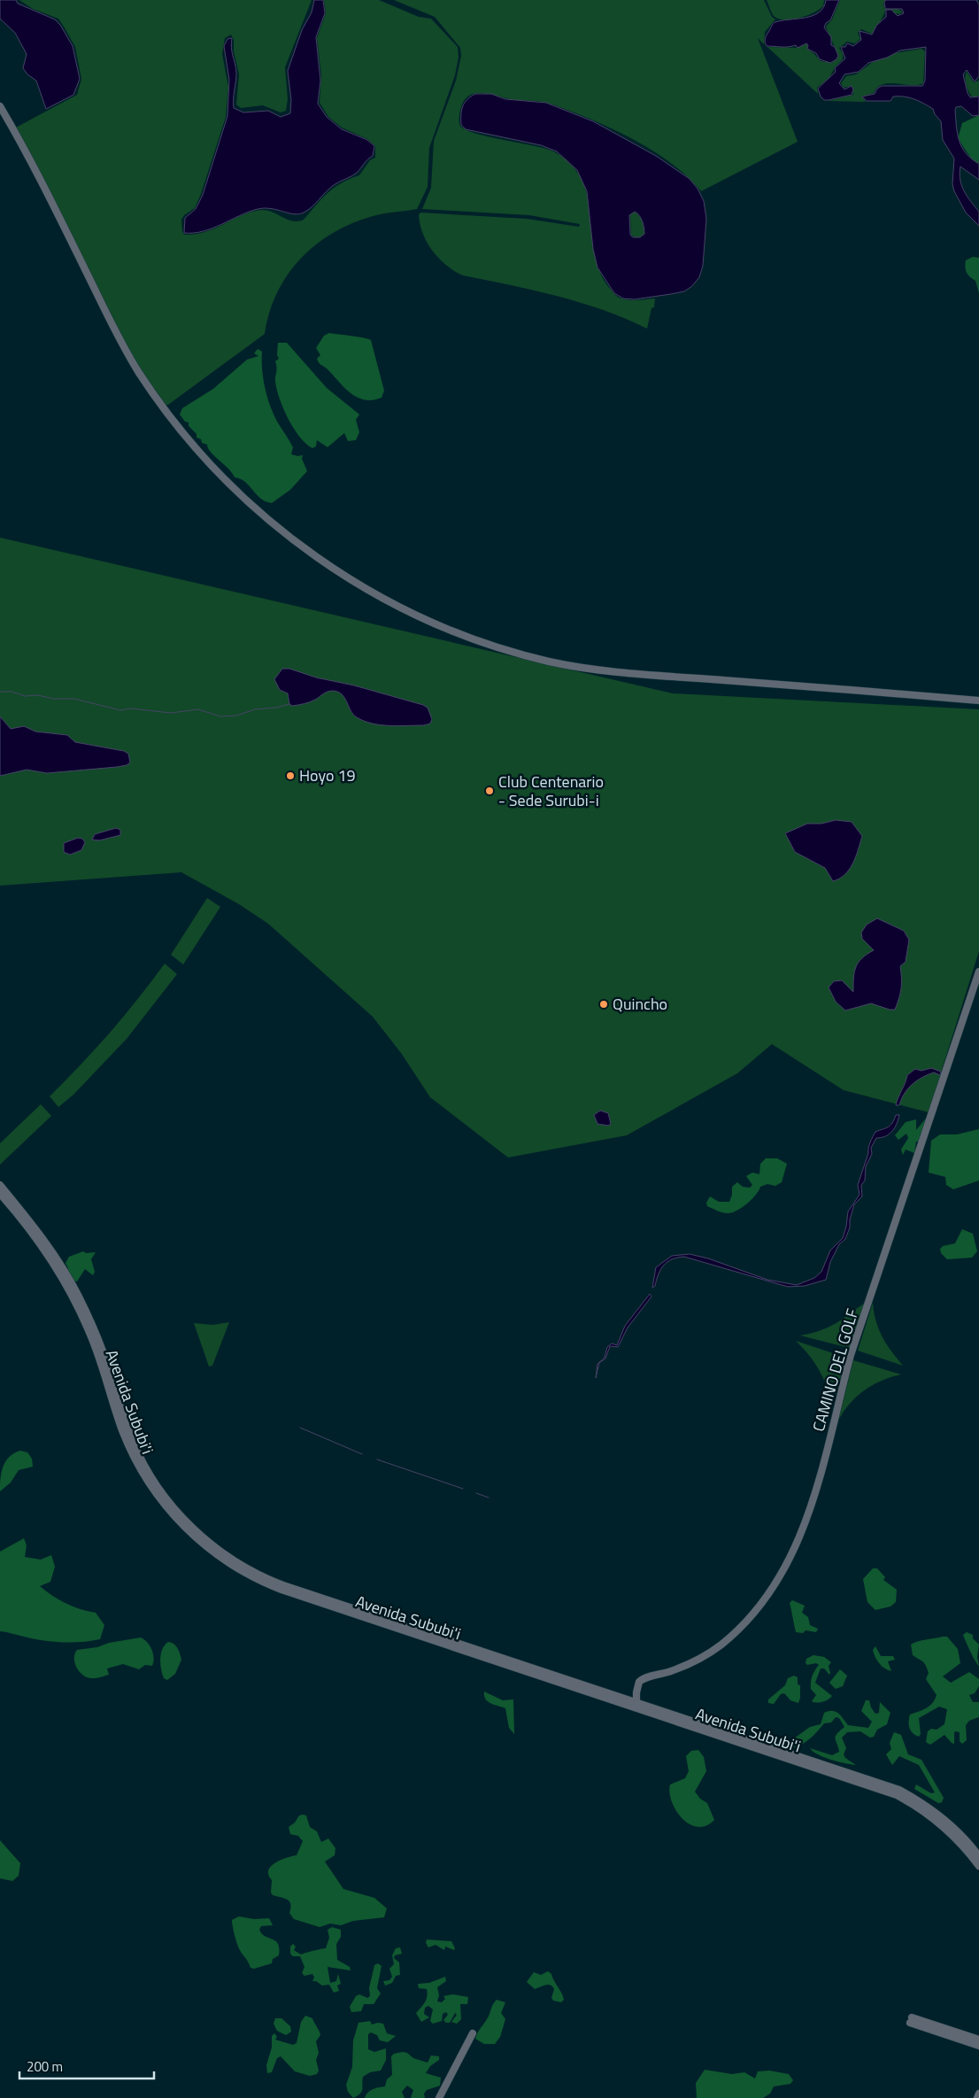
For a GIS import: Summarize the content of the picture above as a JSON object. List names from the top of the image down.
{
  "streets": {
    "street": ["CAMINO DEL GOLF", "Avenida Sububi'i"]
  },
  "crossings": [
    ["CAMINO DEL GOLF", "Avenida Sububi'i"]
  ],
  "places": ["Hoyo 19", "Club Centenario - Sede Surubi-i", "Quincho"],
  "scale_bar": "200 m"
}
